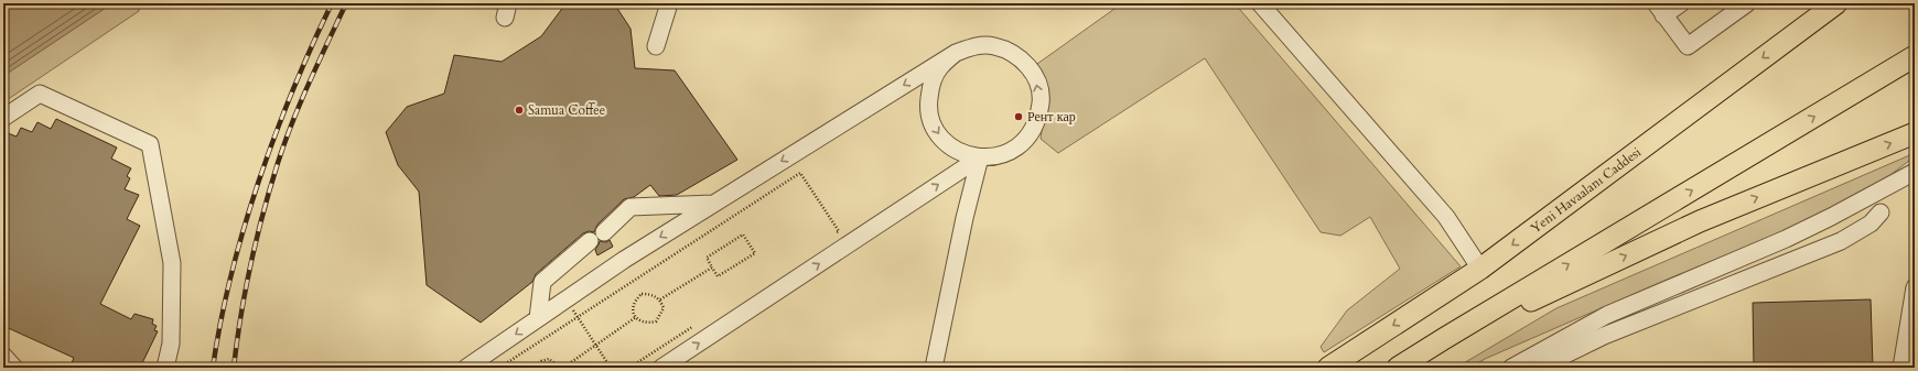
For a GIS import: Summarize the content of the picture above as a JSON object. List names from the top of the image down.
{
  "streets": {
    "main road": ["Yeni Havaalanı Caddesi"]
  },
  "places": ["Samua Coffee", "Рент кар"]
}
